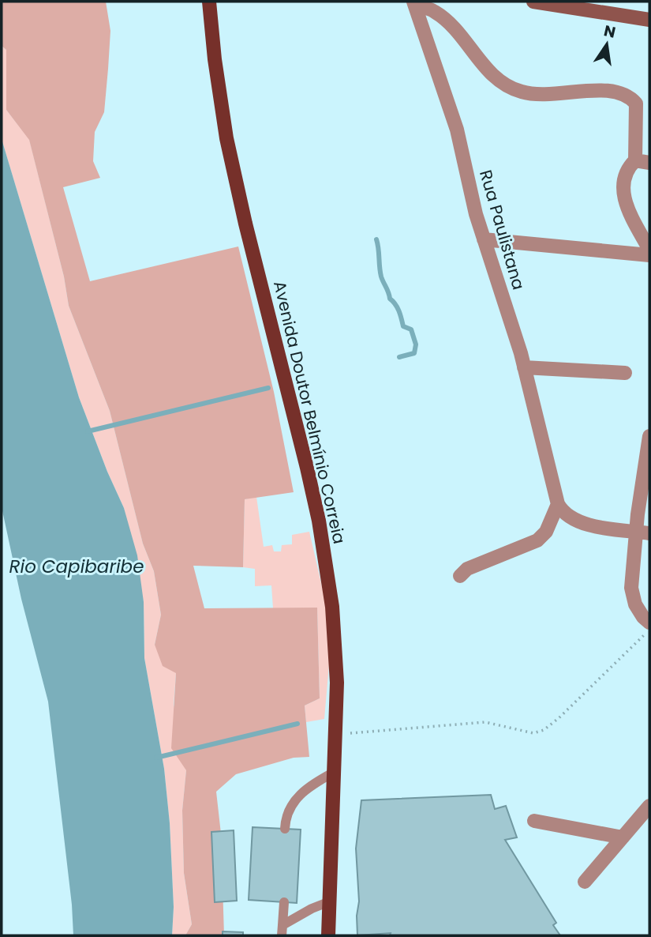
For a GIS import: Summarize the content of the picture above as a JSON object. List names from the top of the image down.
{
  "streets": {
    "main road": ["Avenida Doutor Belmínio Correia"],
    "street": ["Rua Paulistana"]
  },
  "water": ["Rio Capibaribe"],
  "north": "top"
}
